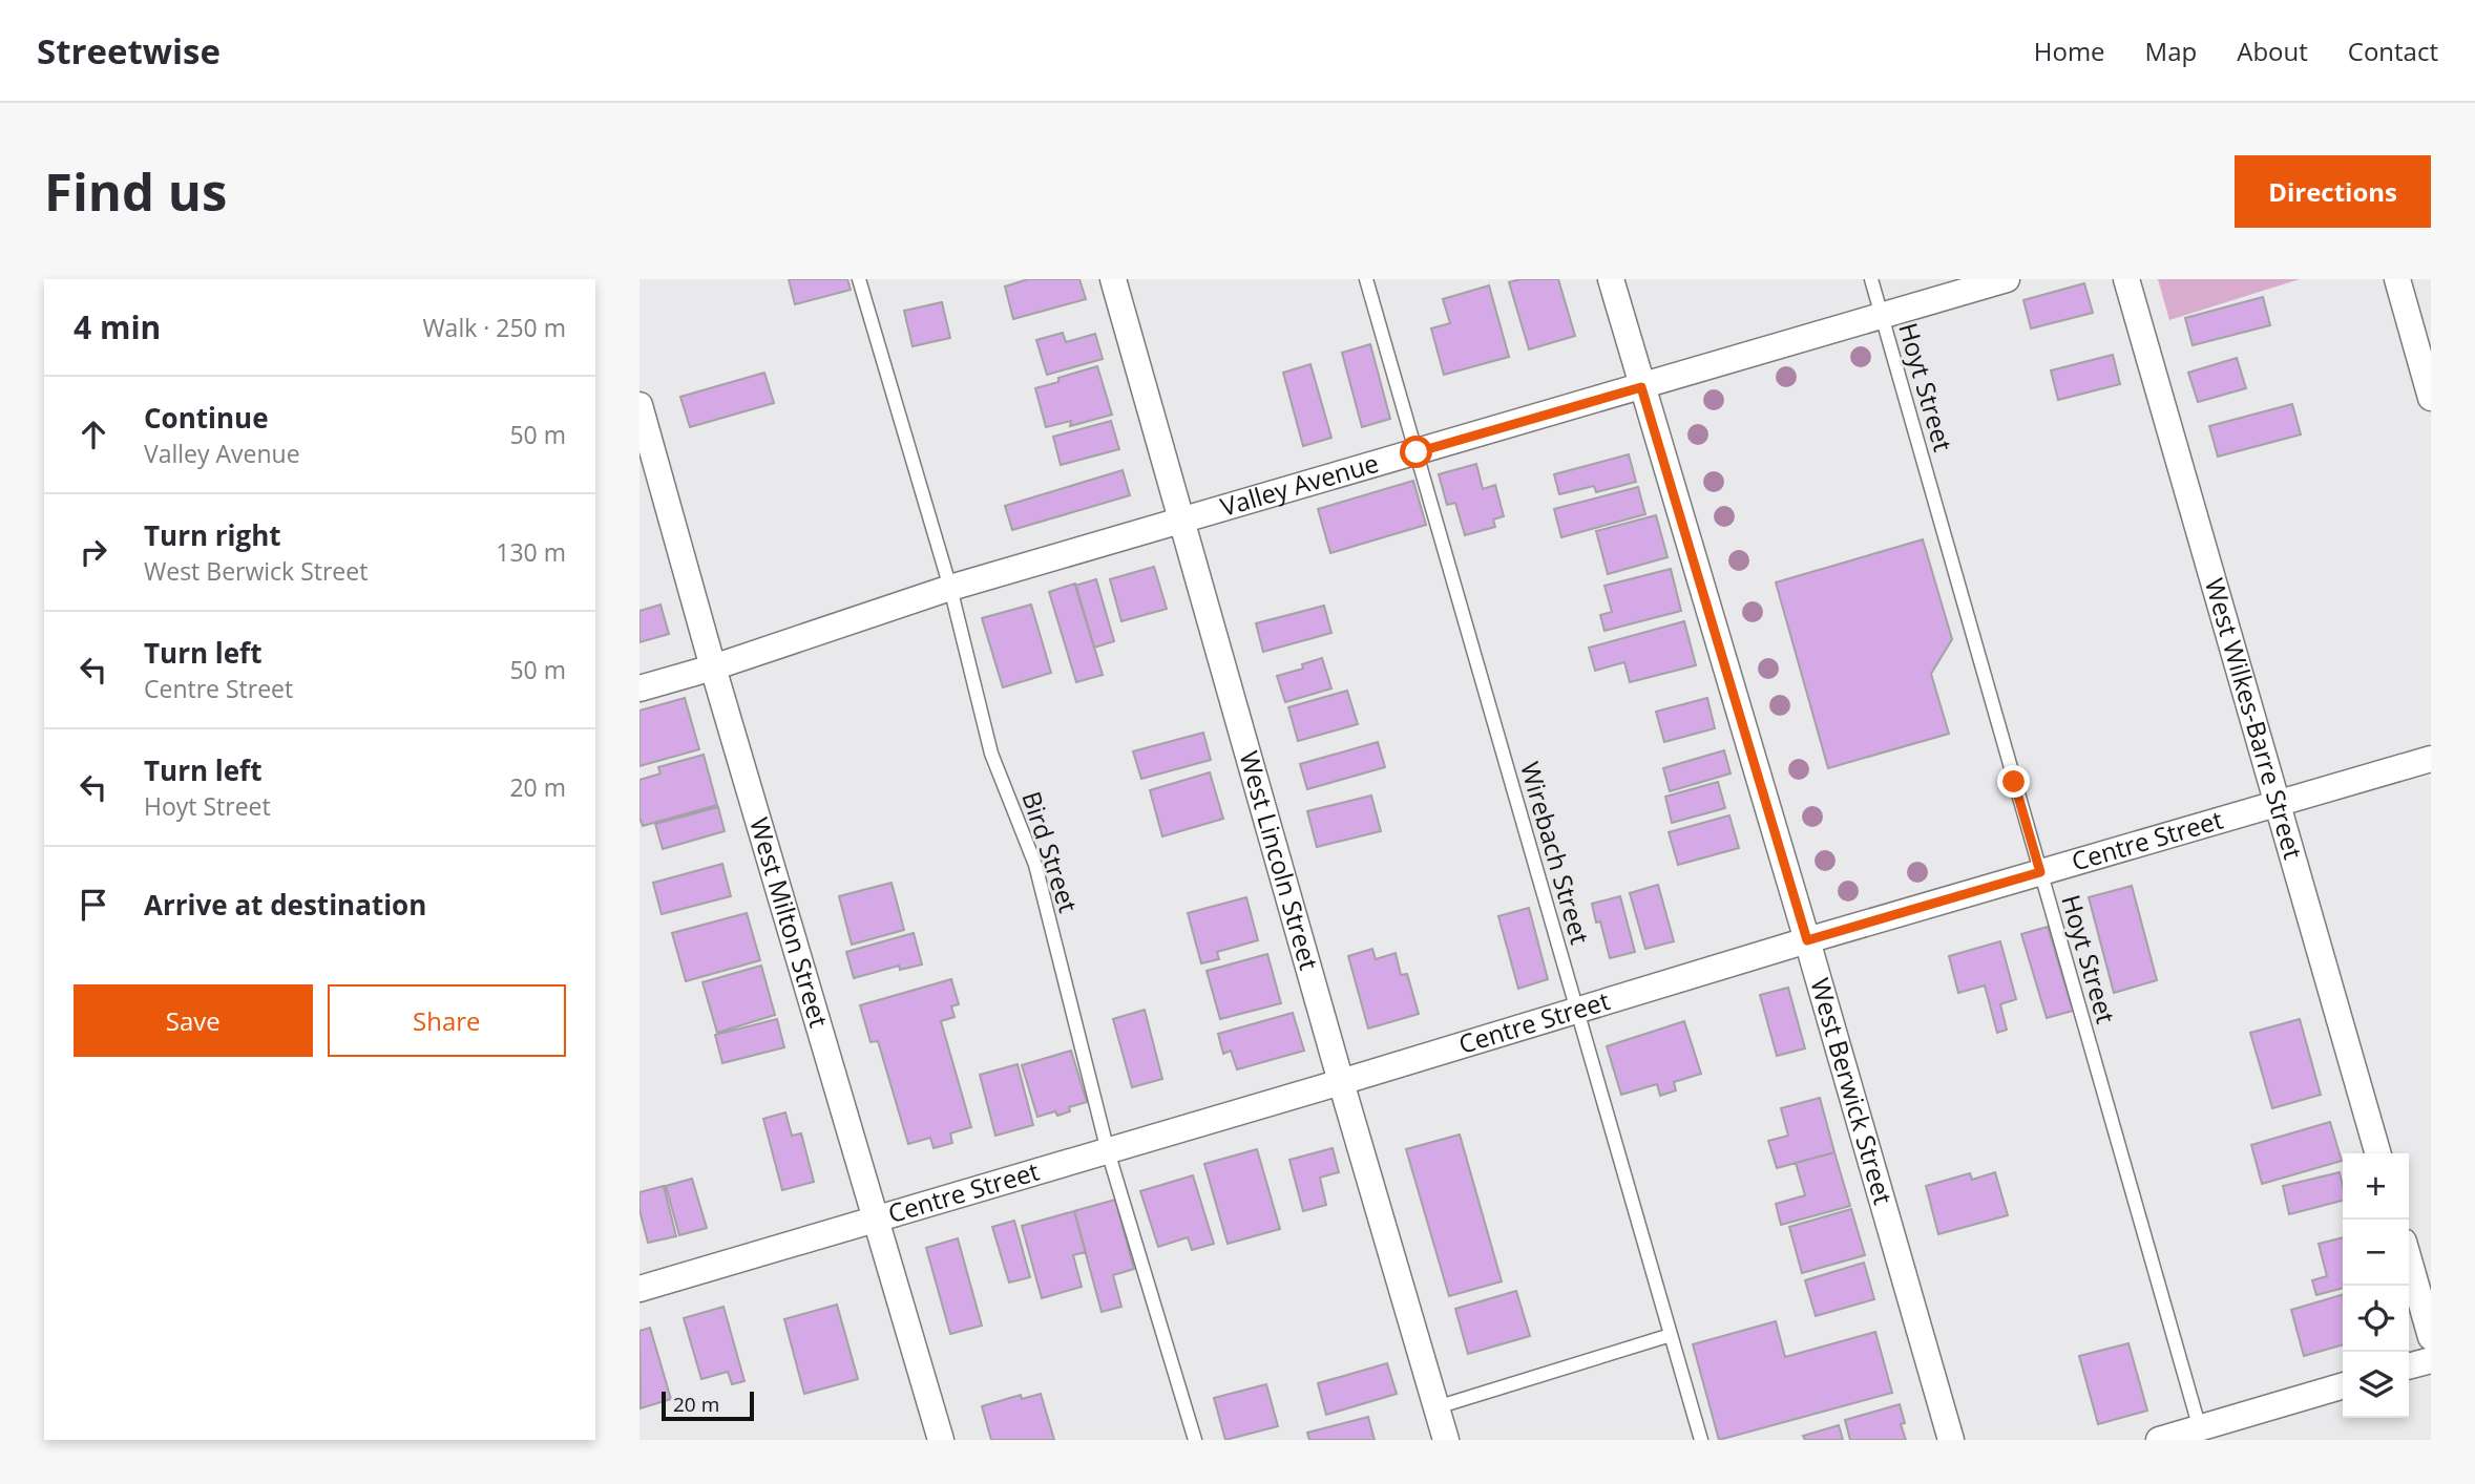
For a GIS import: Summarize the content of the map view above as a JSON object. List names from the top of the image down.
{
  "streets": {
    "street": [
      "Valley Avenue",
      "West Wilkes-Barre Street",
      "Centre Street",
      "West Lincoln Street",
      "West Milton Street",
      "West Berwick Street"
    ],
    "lane": ["Hoyt Street", "Bird Street", "Wirebach Street"]
  },
  "crossings": [
    ["Hoyt Street", "Valley Avenue"],
    ["Hoyt Street", "Centre Street"],
    ["Valley Avenue", "Bird Street"],
    ["Valley Avenue", "Wirebach Street"],
    ["Valley Avenue", "West Lincoln Street"],
    ["Valley Avenue", "West Milton Street"],
    ["Valley Avenue", "West Berwick Street"],
    ["West Wilkes-Barre Street", "Centre Street"],
    ["Centre Street", "Bird Street"],
    ["Centre Street", "Wirebach Street"],
    ["Centre Street", "West Lincoln Street"],
    ["Centre Street", "West Milton Street"],
    ["Centre Street", "West Berwick Street"]
  ],
  "scale_bar": "20 m",
  "page": {
    "header": "Streetwise",
    "nav": [
      "Home",
      "Map",
      "About",
      "Contact"
    ],
    "buttons": [
      "Directions",
      ["Save", "Share"]
    ],
    "title": "Find us",
    "heading": ["4 min", "Walk · 250 m"],
    "list": [
      ["Continue", "Valley Avenue", "50 m"],
      ["Turn right", "West Berwick Street", "130 m"],
      ["Turn left", "Centre Street", "50 m"],
      ["Turn left", "Hoyt Street", "20 m"],
      "Arrive at destination"
    ],
    "map_buttons": ["+", "−"],
    "scale": "20 m"
  }
}
